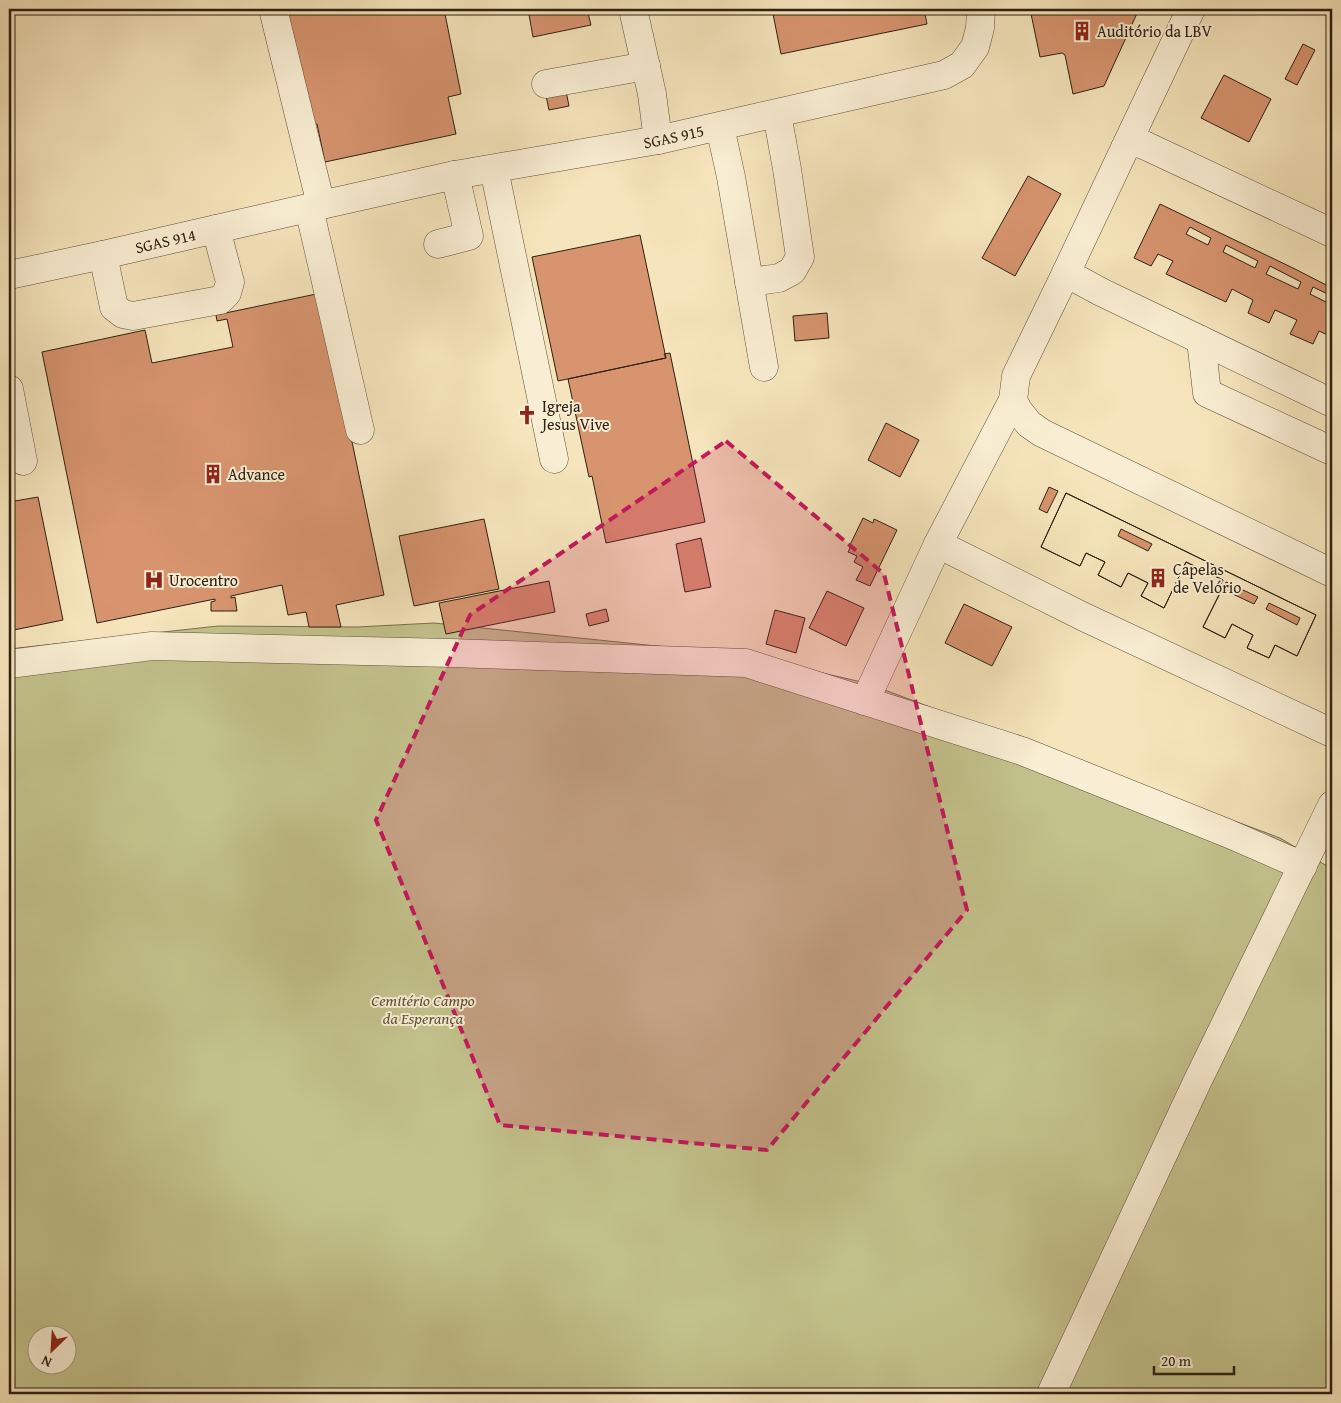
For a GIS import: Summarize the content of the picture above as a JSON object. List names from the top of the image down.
{
  "streets": {
    "lane": ["SGAS 915", "SGAS 914"]
  },
  "crossings": [
    ["SGAS 915", "SGAS 914"]
  ],
  "parks": ["Cemitério Campo da Esperança"],
  "places": {
    "building": ["Auditório da LBV", "Advance", "Capelas de Velório"],
    "church": ["Igreja Jesus Vive"],
    "hospital": ["Urocentro"]
  },
  "scale_bar": "20 m",
  "north": "bottom left"
}
